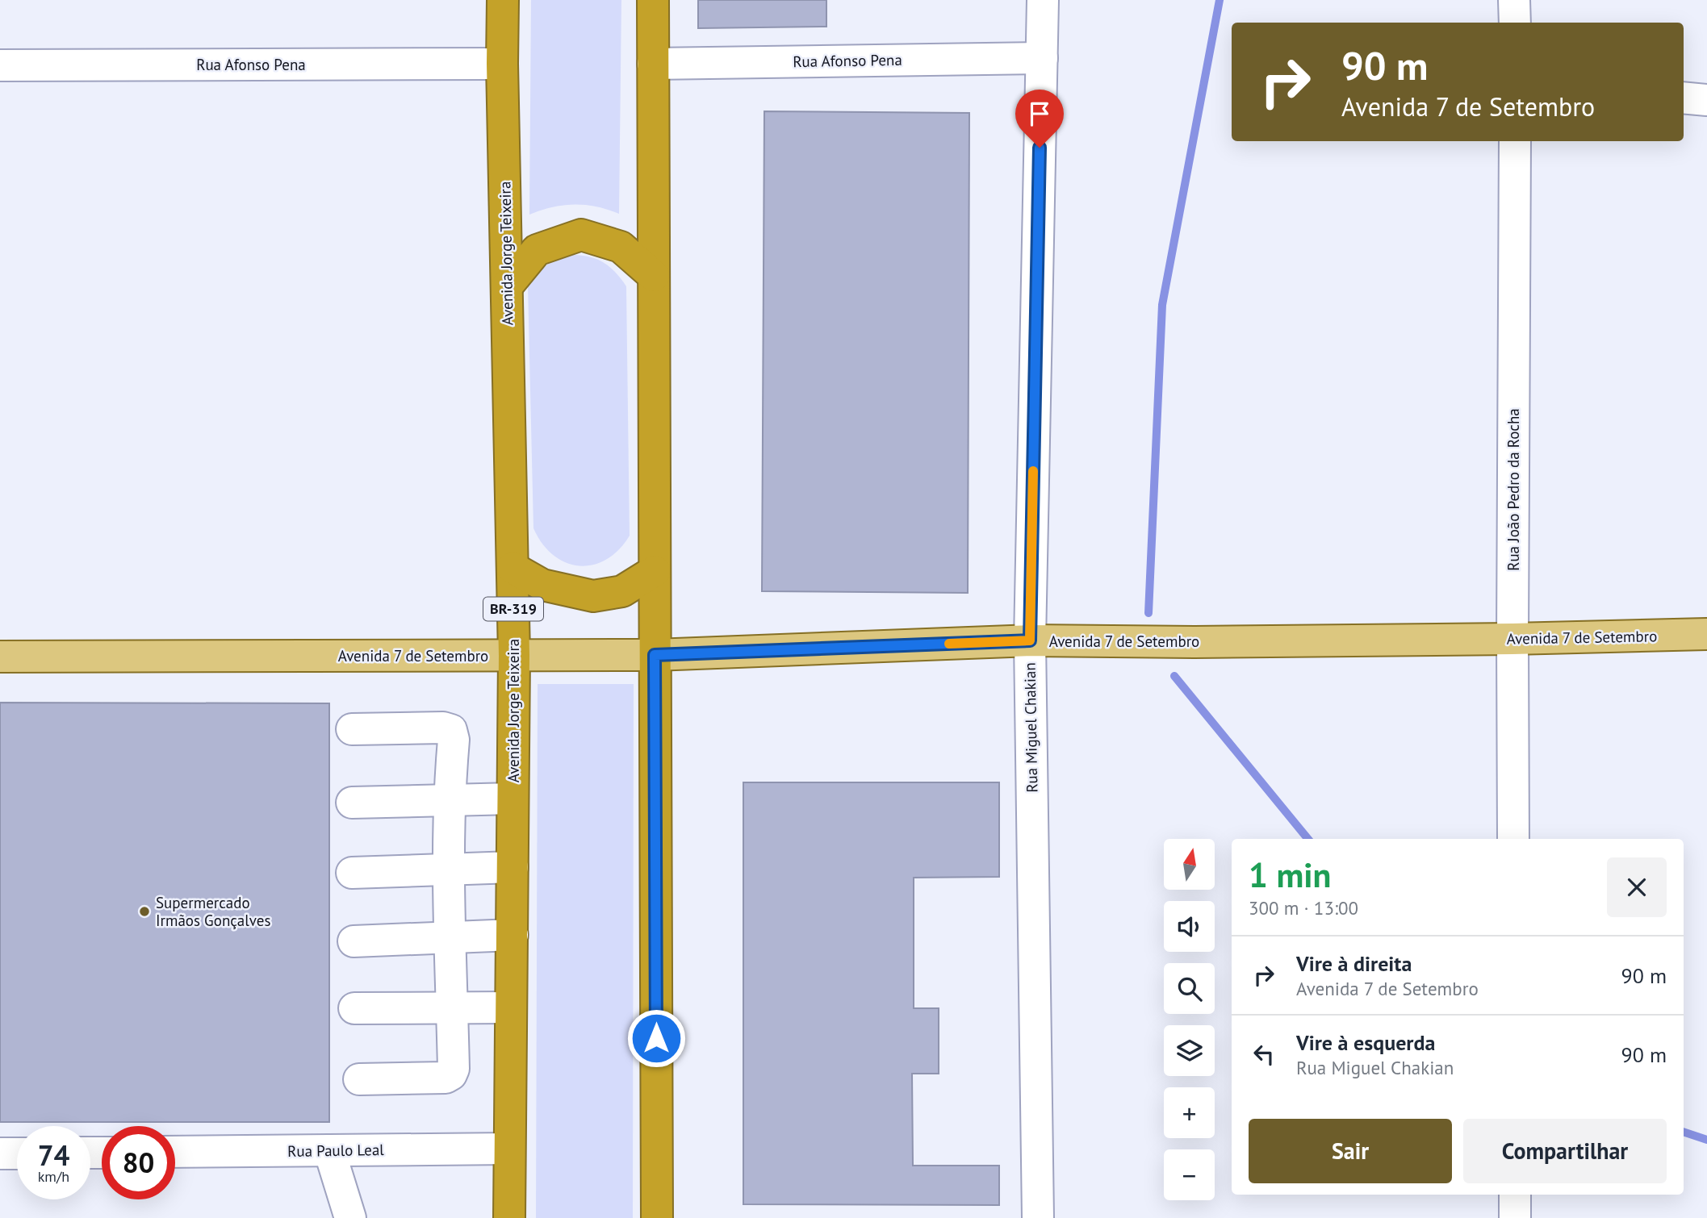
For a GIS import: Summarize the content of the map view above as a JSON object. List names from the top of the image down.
{
  "streets": {
    "highway": ["Avenida Jorge Teixeira", "BR-319"],
    "main road": ["Avenida 7 de Setembro"],
    "street": [
      "Rua Afonso Pena",
      "Rua João Pedro da Rocha",
      "Rua Miguel Chakian",
      "Rua Paulo Leal"
    ]
  },
  "crossings": [
    ["Rua Afonso Pena", "Avenida Jorge Teixeira"],
    ["Rua Afonso Pena", "Rua Miguel Chakian"],
    ["Avenida Jorge Teixeira", "Avenida 7 de Setembro"],
    ["Avenida Jorge Teixeira", "Rua Paulo Leal"],
    ["Rua João Pedro da Rocha", "Avenida 7 de Setembro"],
    ["Avenida 7 de Setembro", "Rua Miguel Chakian"]
  ],
  "places": ["Supermercado Irmãos Gonçalves"],
  "north": "top",
  "page": {
    "turn": ["90 m", "Avenida 7 de Setembro"],
    "map_buttons": ["+", "−"],
    "heading": ["1 min", "300 m · 13:00"],
    "list": [
      {
        "name": "Vire à direita",
        "note": "Avenida 7 de Setembro",
        "value": "90 m"
      },
      {
        "name": "Vire à esquerda",
        "note": "Rua Miguel Chakian",
        "value": "90 m"
      }
    ],
    "buttons": ["Sair", "Compartilhar"],
    "speed": "74 km/h",
    "limit": "80"
  }
}
